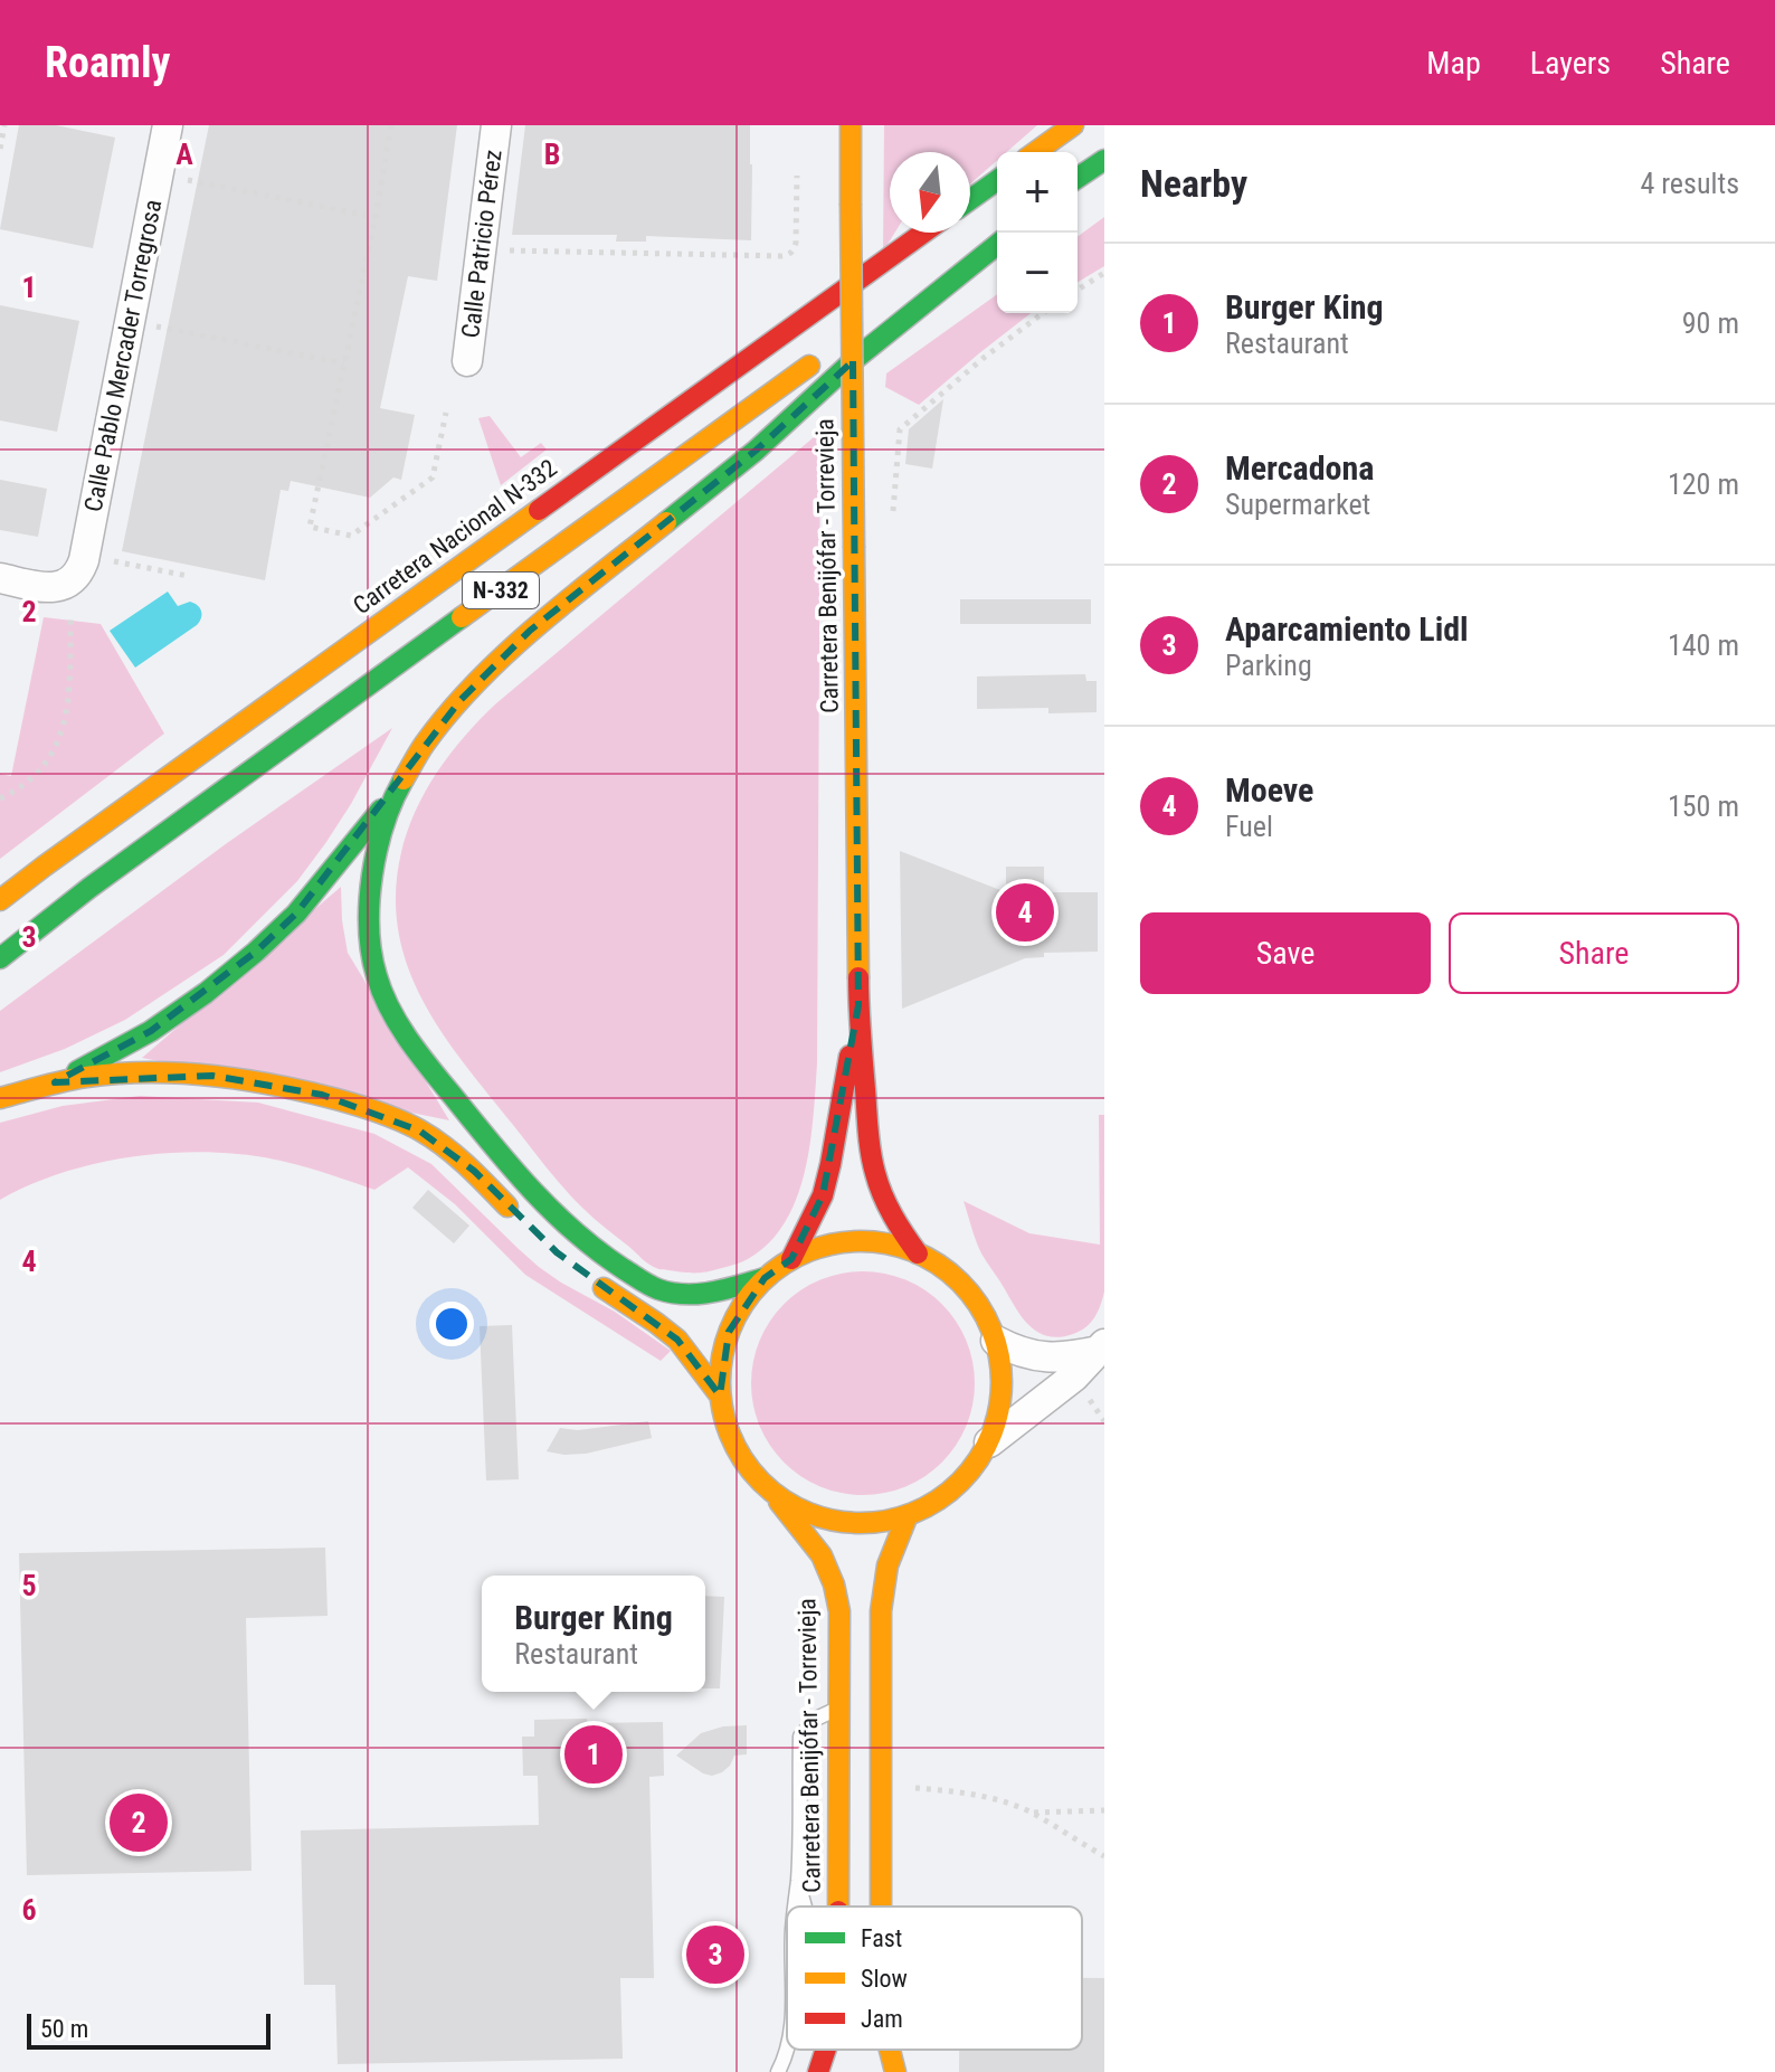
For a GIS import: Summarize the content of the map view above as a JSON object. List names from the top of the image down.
{
  "streets": {
    "main road": ["Carretera Nacional N-332", "Carretera Benijófar - Torrevieja", "N-332"],
    "street": ["Calle Patricio Pérez", "Calle Pablo Mercader Torregrosa"]
  },
  "legend": ["Fast", "Slow", "Jam"],
  "scale_bar": "50 m",
  "north": "bottom",
  "page": {
    "header": "Roamly",
    "nav": ["Map", "Layers", "Share"],
    "heading": ["Nearby", "4 results"],
    "map_buttons": ["+", "−"],
    "list": [
      {
        "mark": "1",
        "name": "Burger King",
        "note": "Restaurant",
        "value": "90 m"
      },
      {
        "mark": "2",
        "name": "Mercadona",
        "note": "Supermarket",
        "value": "120 m"
      },
      {
        "mark": "3",
        "name": "Aparcamiento Lidl",
        "note": "Parking",
        "value": "140 m"
      },
      {
        "mark": "4",
        "name": "Moeve",
        "note": "Fuel",
        "value": "150 m"
      }
    ],
    "pins": [
      "4",
      "1",
      "2",
      "3"
    ],
    "buttons": ["Save", "Share"],
    "popup": ["Burger King", "Restaurant"],
    "scale": "50 m"
  },
  "grid": {
    "columns": ["A", "B"],
    "rows": [
      "1",
      "2",
      "3",
      "4",
      "5",
      "6"
    ]
  }
}
